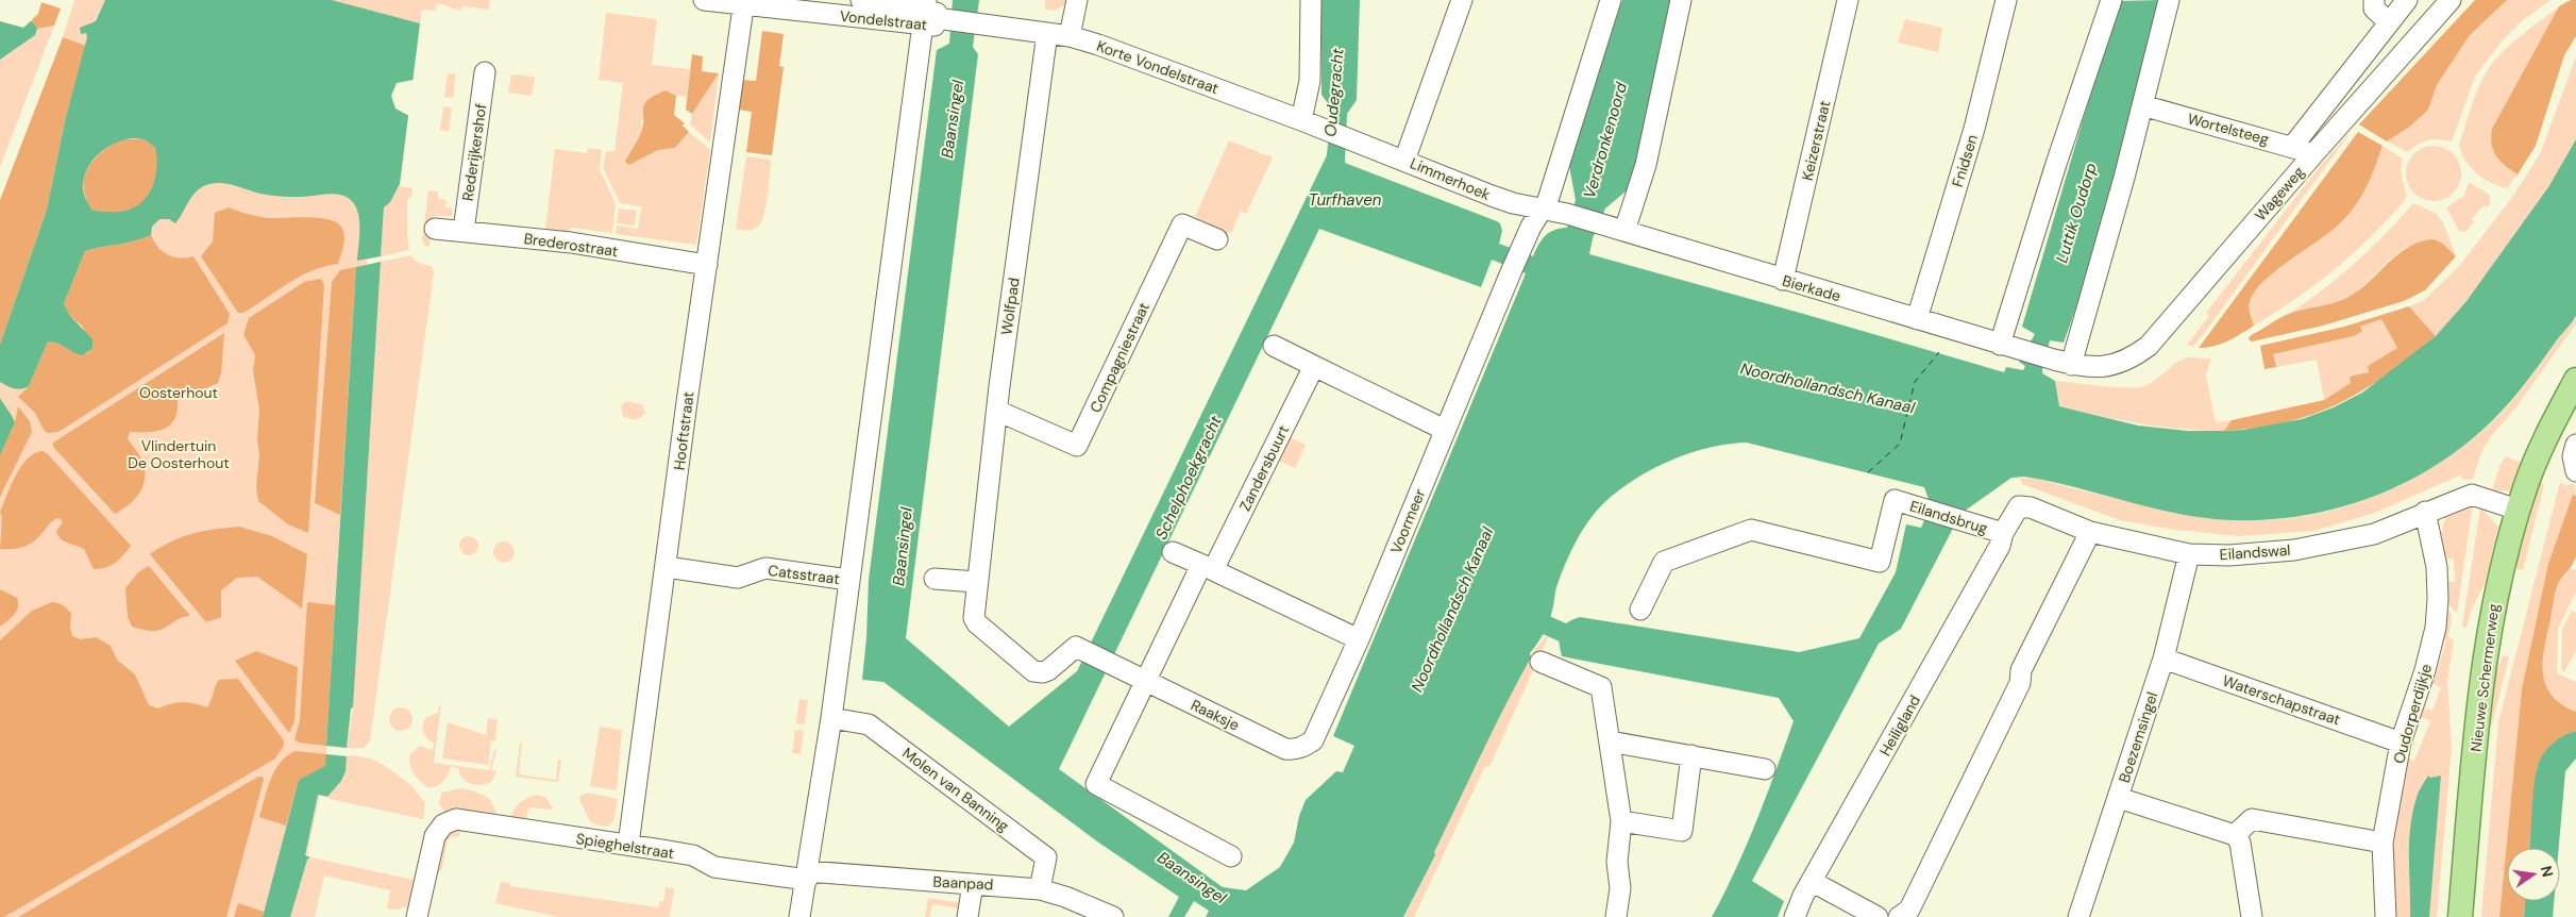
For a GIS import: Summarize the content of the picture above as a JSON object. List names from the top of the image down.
{
  "streets": {
    "main road": ["Nieuwe Schermerweg"],
    "street": [
      "Vondelstraat",
      "Korte Vondelstraat",
      "Wortelsteeg",
      "Keizerstraat",
      "Rederijkershof",
      "Fnidsen",
      "Limmerhoek",
      "Wageweg",
      "Brederostraat",
      "Bierkade",
      "Wolfpad",
      "Compagniestraat",
      "Hooftstraat",
      "Zandersbuurt",
      "Eilandsbrug",
      "Voormeer",
      "Eilandswal",
      "Catsstraat",
      "Waterschapstraat",
      "Oudorperdijkje",
      "Raaksje",
      "Heiligland",
      "Boezemsingel",
      "Molen van Banning",
      "Spieghelstraat",
      "Baanpad"
    ]
  },
  "crossings": [
    ["Vondelstraat", "Korte Vondelstraat"],
    ["Vondelstraat", "Hooftstraat"],
    ["Korte Vondelstraat", "Limmerhoek"],
    ["Korte Vondelstraat", "Wolfpad"],
    ["Wortelsteeg", "Wageweg"],
    ["Keizerstraat", "Bierkade"],
    ["Rederijkershof", "Brederostraat"],
    ["Fnidsen", "Bierkade"],
    ["Limmerhoek", "Bierkade"],
    ["Limmerhoek", "Voormeer"],
    ["Wageweg", "Bierkade"],
    ["Brederostraat", "Hooftstraat"],
    ["Wolfpad", "Compagniestraat"],
    ["Wolfpad", "Raaksje"],
    ["Hooftstraat", "Catsstraat"],
    ["Hooftstraat", "Spieghelstraat"],
    ["Eilandsbrug", "Eilandswal"],
    ["Eilandsbrug", "Heiligland"],
    ["Voormeer", "Raaksje"],
    ["Eilandswal", "Nieuwe Schermerweg"],
    ["Eilandswal", "Oudorperdijkje"],
    ["Eilandswal", "Heiligland"],
    ["Eilandswal", "Boezemsingel"],
    ["Waterschapstraat", "Oudorperdijkje"],
    ["Waterschapstraat", "Boezemsingel"],
    ["Molen van Banning", "Baanpad"],
    ["Spieghelstraat", "Baanpad"]
  ],
  "water": [
    "Oudegracht",
    "Baansingel",
    "Verdronkenoord",
    "Turfhaven",
    "Luttik Oudorp",
    "Noordhollandsch Kanaal",
    "Schelphoekgracht"
  ],
  "parks": ["Oosterhout", "Vlindertuin De Oosterhout"],
  "north": "right"
}
